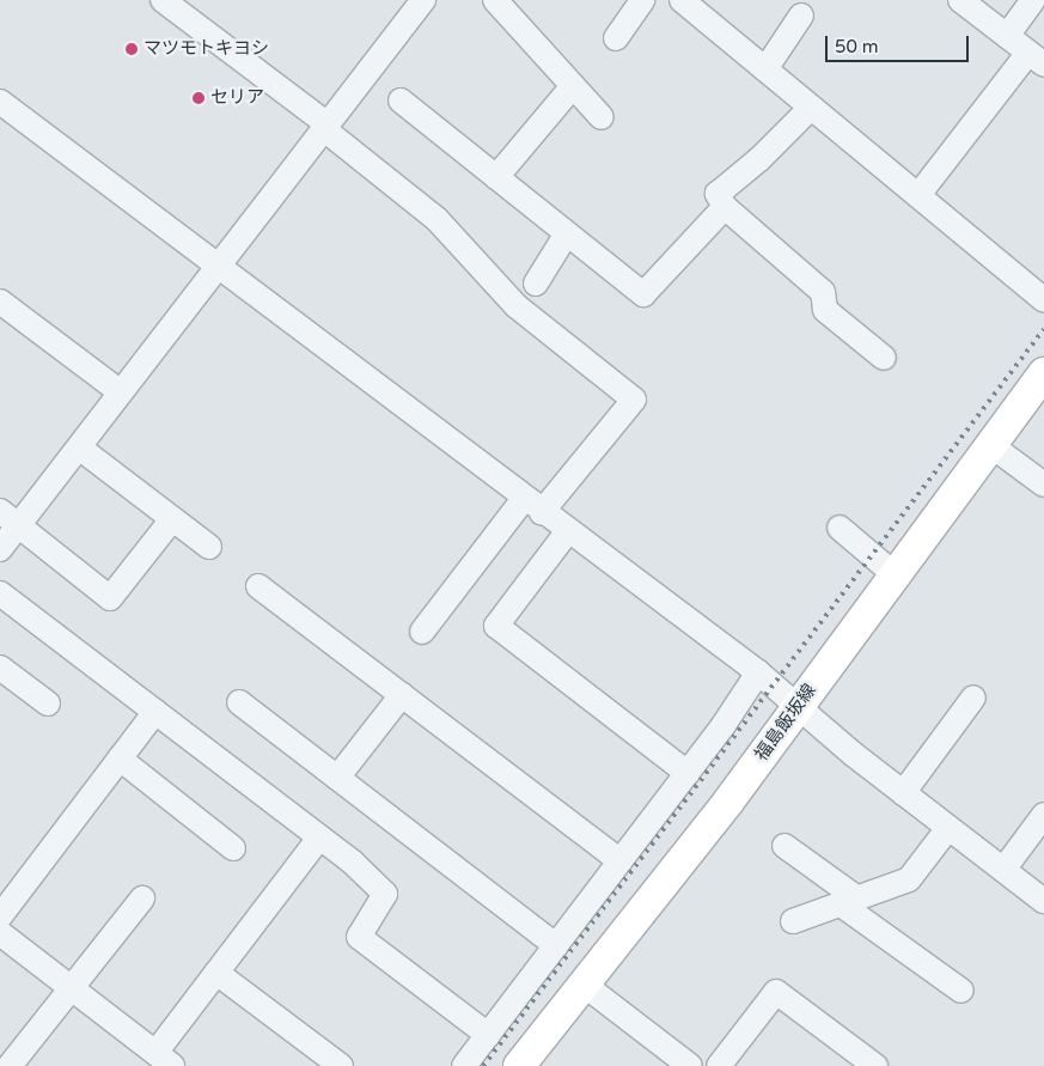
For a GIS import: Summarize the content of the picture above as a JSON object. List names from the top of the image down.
{
  "streets": {
    "main road": ["福島飯坂線"]
  },
  "places": ["マツモトキヨシ", "セリア"],
  "scale_bar": "50 m"
}
